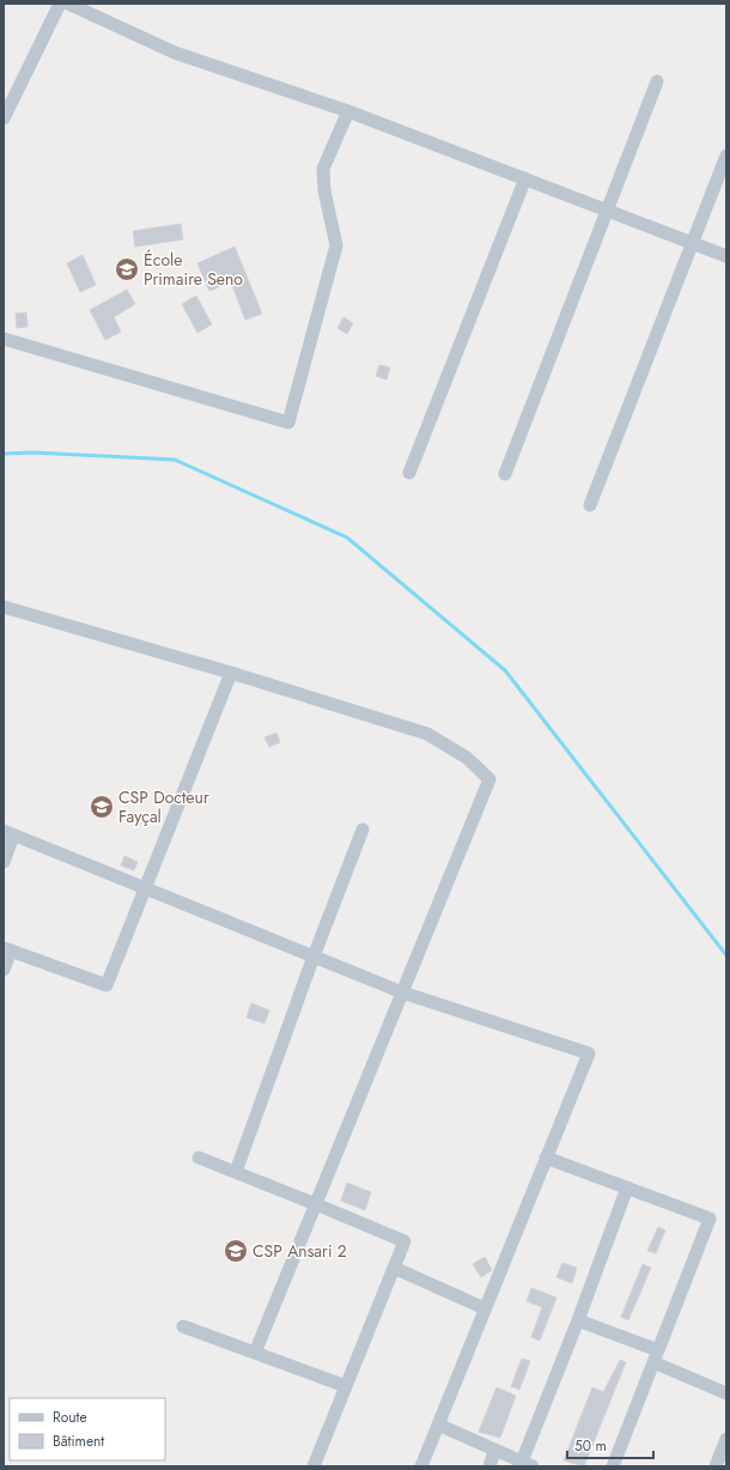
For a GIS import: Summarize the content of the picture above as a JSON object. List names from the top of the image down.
{
  "places": {
    "school or university": ["École Primaire Seno", "CSP Docteur Fayçal", "CSP Ansari 2"]
  },
  "legend": ["Route", "Bâtiment"],
  "scale_bar": "50 m"
}
